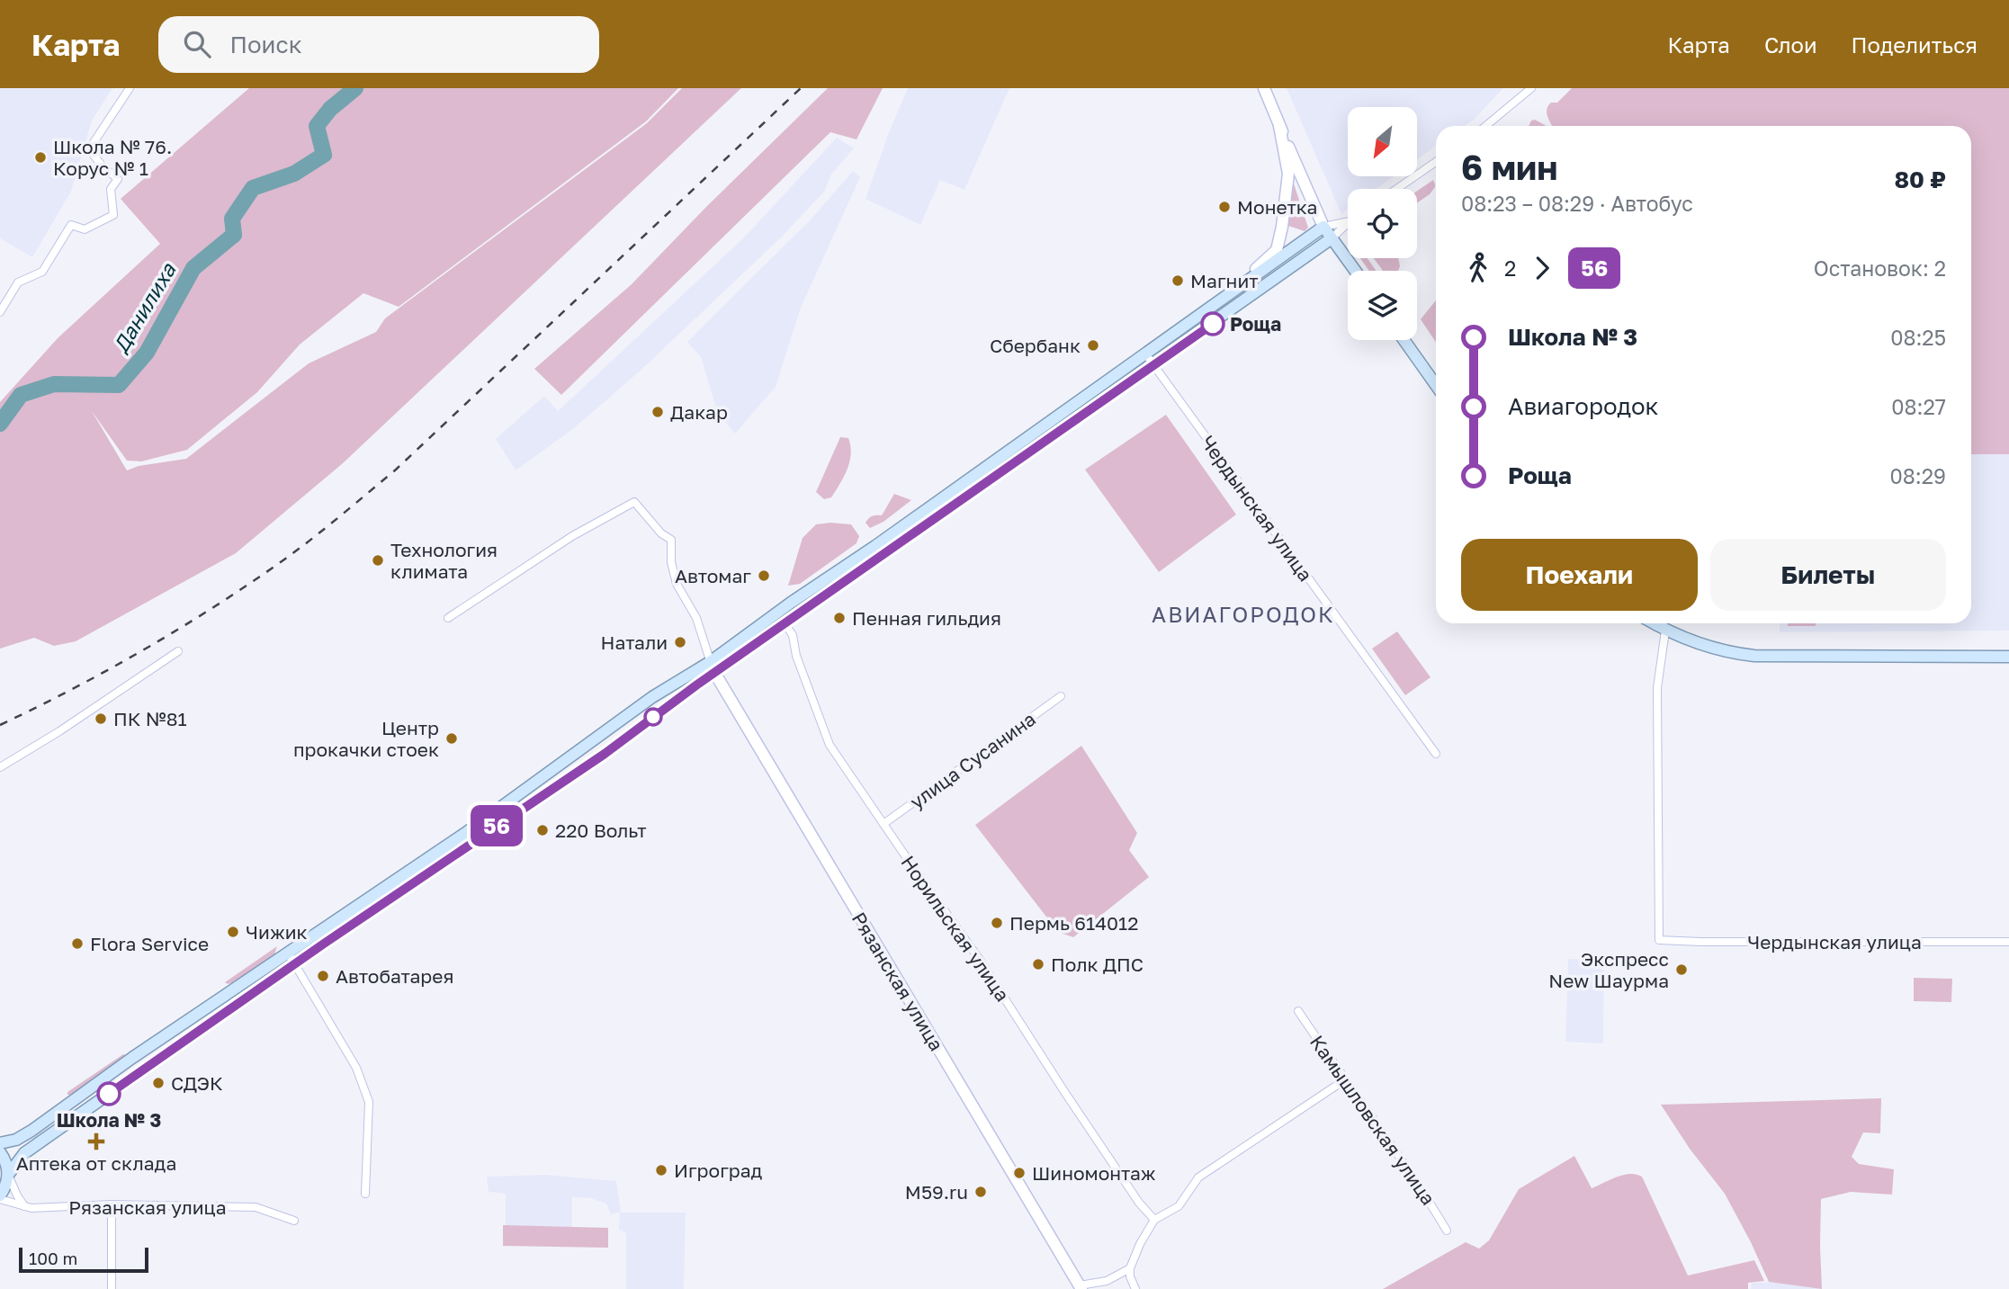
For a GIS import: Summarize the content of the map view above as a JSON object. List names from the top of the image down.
{
  "streets": {
    "street": [
      "Чердынская улица",
      "улица Сусанина",
      "Норильская улица",
      "Рязанская улица",
      "Камышловская улица"
    ]
  },
  "crossings": [
    ["улица Сусанина", "Норильская улица"]
  ],
  "districts": ["АВИАГОРОДОК"],
  "water": ["Данилиха"],
  "places": {
    "other": [
      "Школа № 76. Корус № 1",
      "Монетка",
      "Магнит",
      "Роща",
      "Сбербанк",
      "Дакар",
      "Технология климата",
      "Автомаг",
      "Пенная гильдия",
      "Натали",
      "ПК №81",
      "Центр прокачки стоек",
      "220 Вольт",
      "Пермь 614012",
      "Чижик",
      "Flora Service",
      "Полк ДПС",
      "Экспресс New Шаурма",
      "Автобатарея",
      "СДЭК",
      "Школа № 3",
      "Игроград",
      "Шиномонтаж",
      "M59.ru"
    ],
    "health": ["Аптека от склада"]
  },
  "lines": ["bus line 56"],
  "scale_bar": "100 m",
  "north": "bottom left",
  "page": {
    "header": "Карта",
    "search": "Поиск",
    "nav": ["Карта", "Слои", "Поделиться"],
    "on_map": "56",
    "heading": ["6 мин", "08:23 – 08:29 · Автобус", "80 ₽"],
    "legs": ["2", "56", "Остановок: 2"],
    "list": [
      {
        "name": "Школа № 3",
        "value": "08:25"
      },
      {
        "name": "Авиагородок",
        "value": "08:27"
      },
      {
        "name": "Роща",
        "value": "08:29"
      }
    ],
    "buttons": ["Поехали", "Билеты"],
    "scale": "100 m"
  }
}
